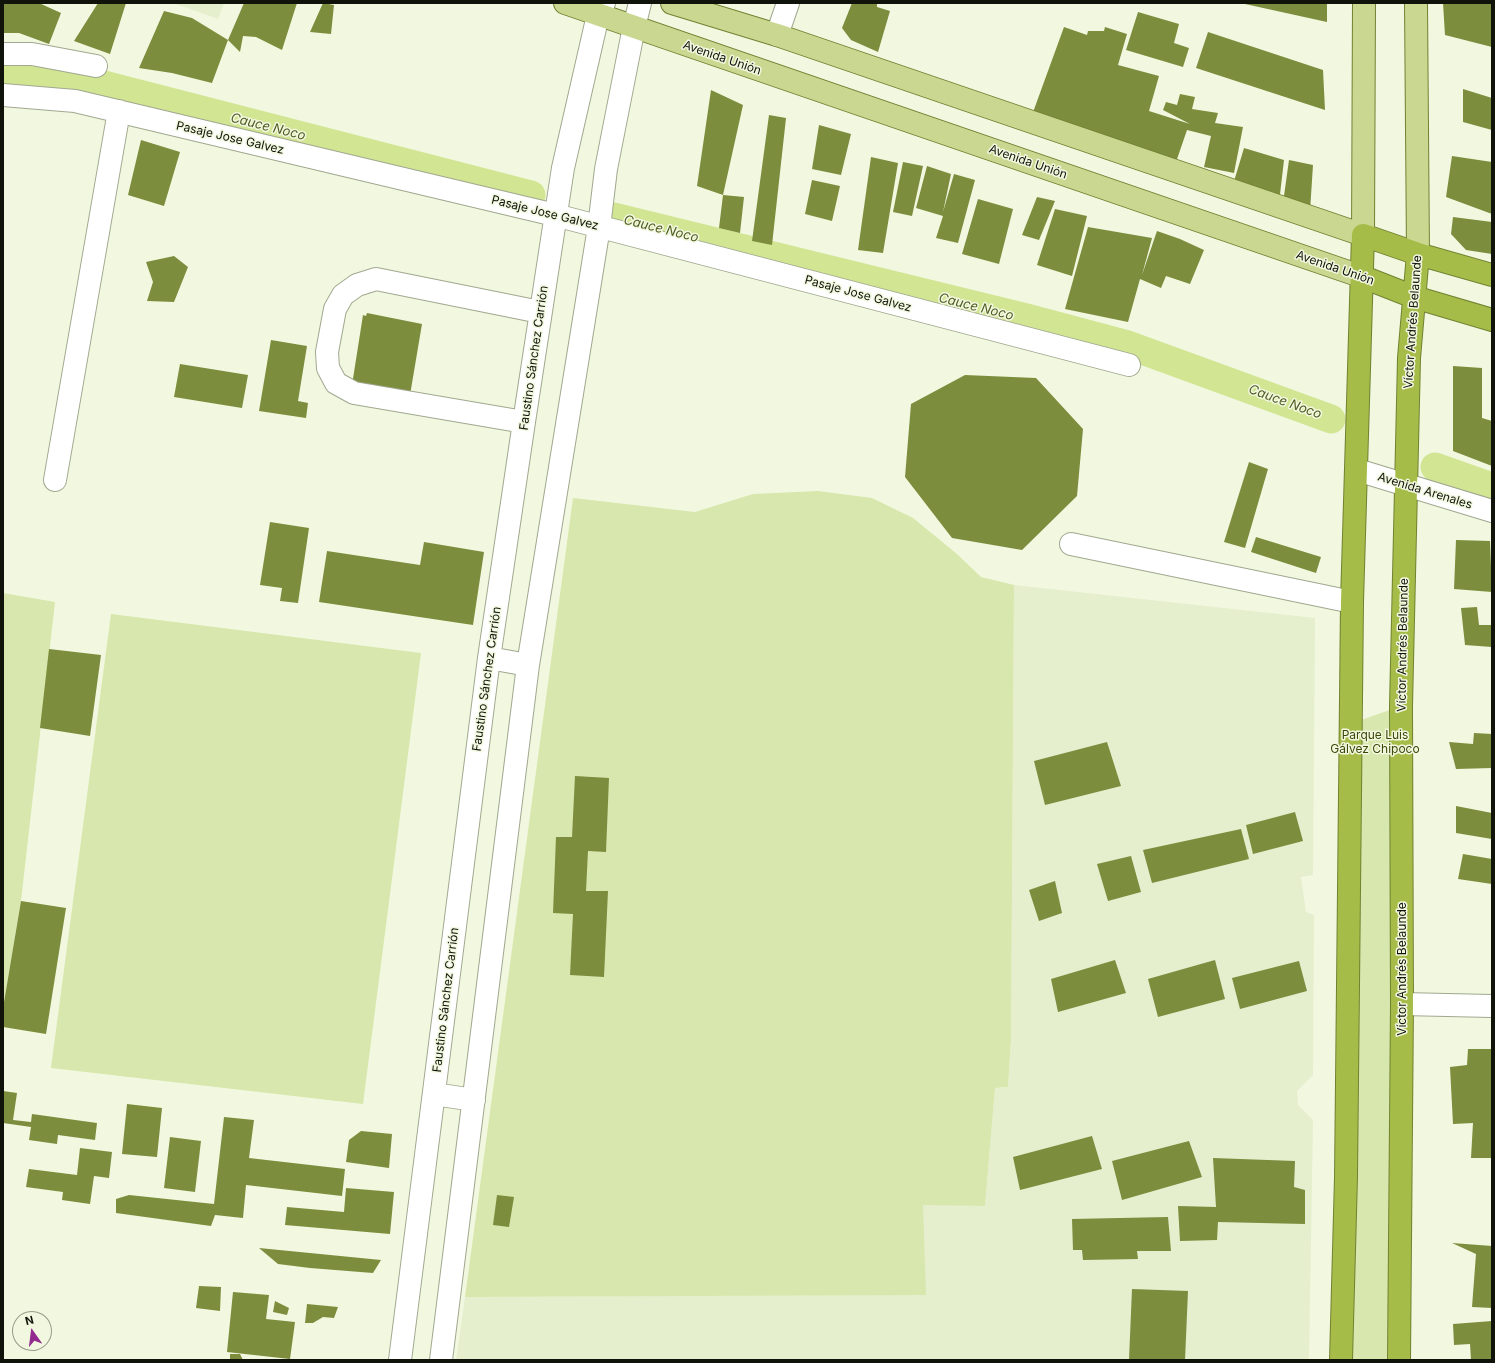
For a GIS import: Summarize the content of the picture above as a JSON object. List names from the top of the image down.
{
  "streets": {
    "highway": ["Avenida Unión", "Víctor Andrés Belaunde"],
    "street": ["Pasaje Jose Galvez", "Faustino Sánchez Carrión", "Avenida Arenales"]
  },
  "crossings": [
    ["Avenida Unión", "Víctor Andrés Belaunde"],
    ["Avenida Unión", "Faustino Sánchez Carrión"],
    ["Pasaje Jose Galvez", "Faustino Sánchez Carrión"],
    ["Víctor Andrés Belaunde", "Avenida Arenales"]
  ],
  "water": ["Cauce Noco"],
  "parks": ["Parque Luis Gálvez Chipoco"],
  "north": "top"
}
